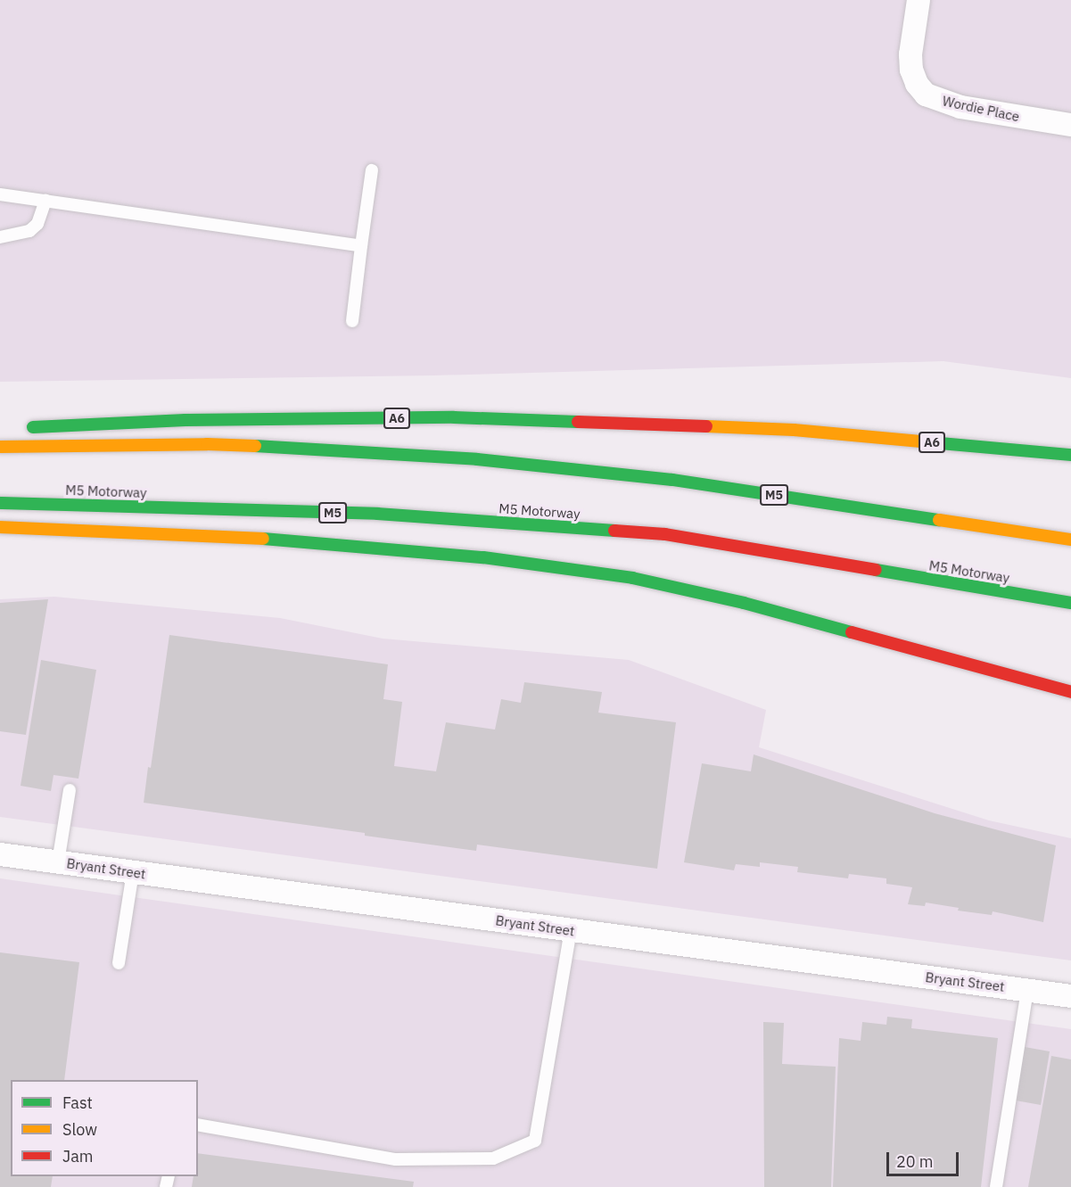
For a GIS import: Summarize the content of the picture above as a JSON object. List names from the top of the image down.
{
  "streets": {
    "highway": ["A6", "M5 Motorway", "M5"],
    "street": ["Wordie Place", "Bryant Street"]
  },
  "legend": ["Fast", "Slow", "Jam"],
  "scale_bar": "20 m"
}
